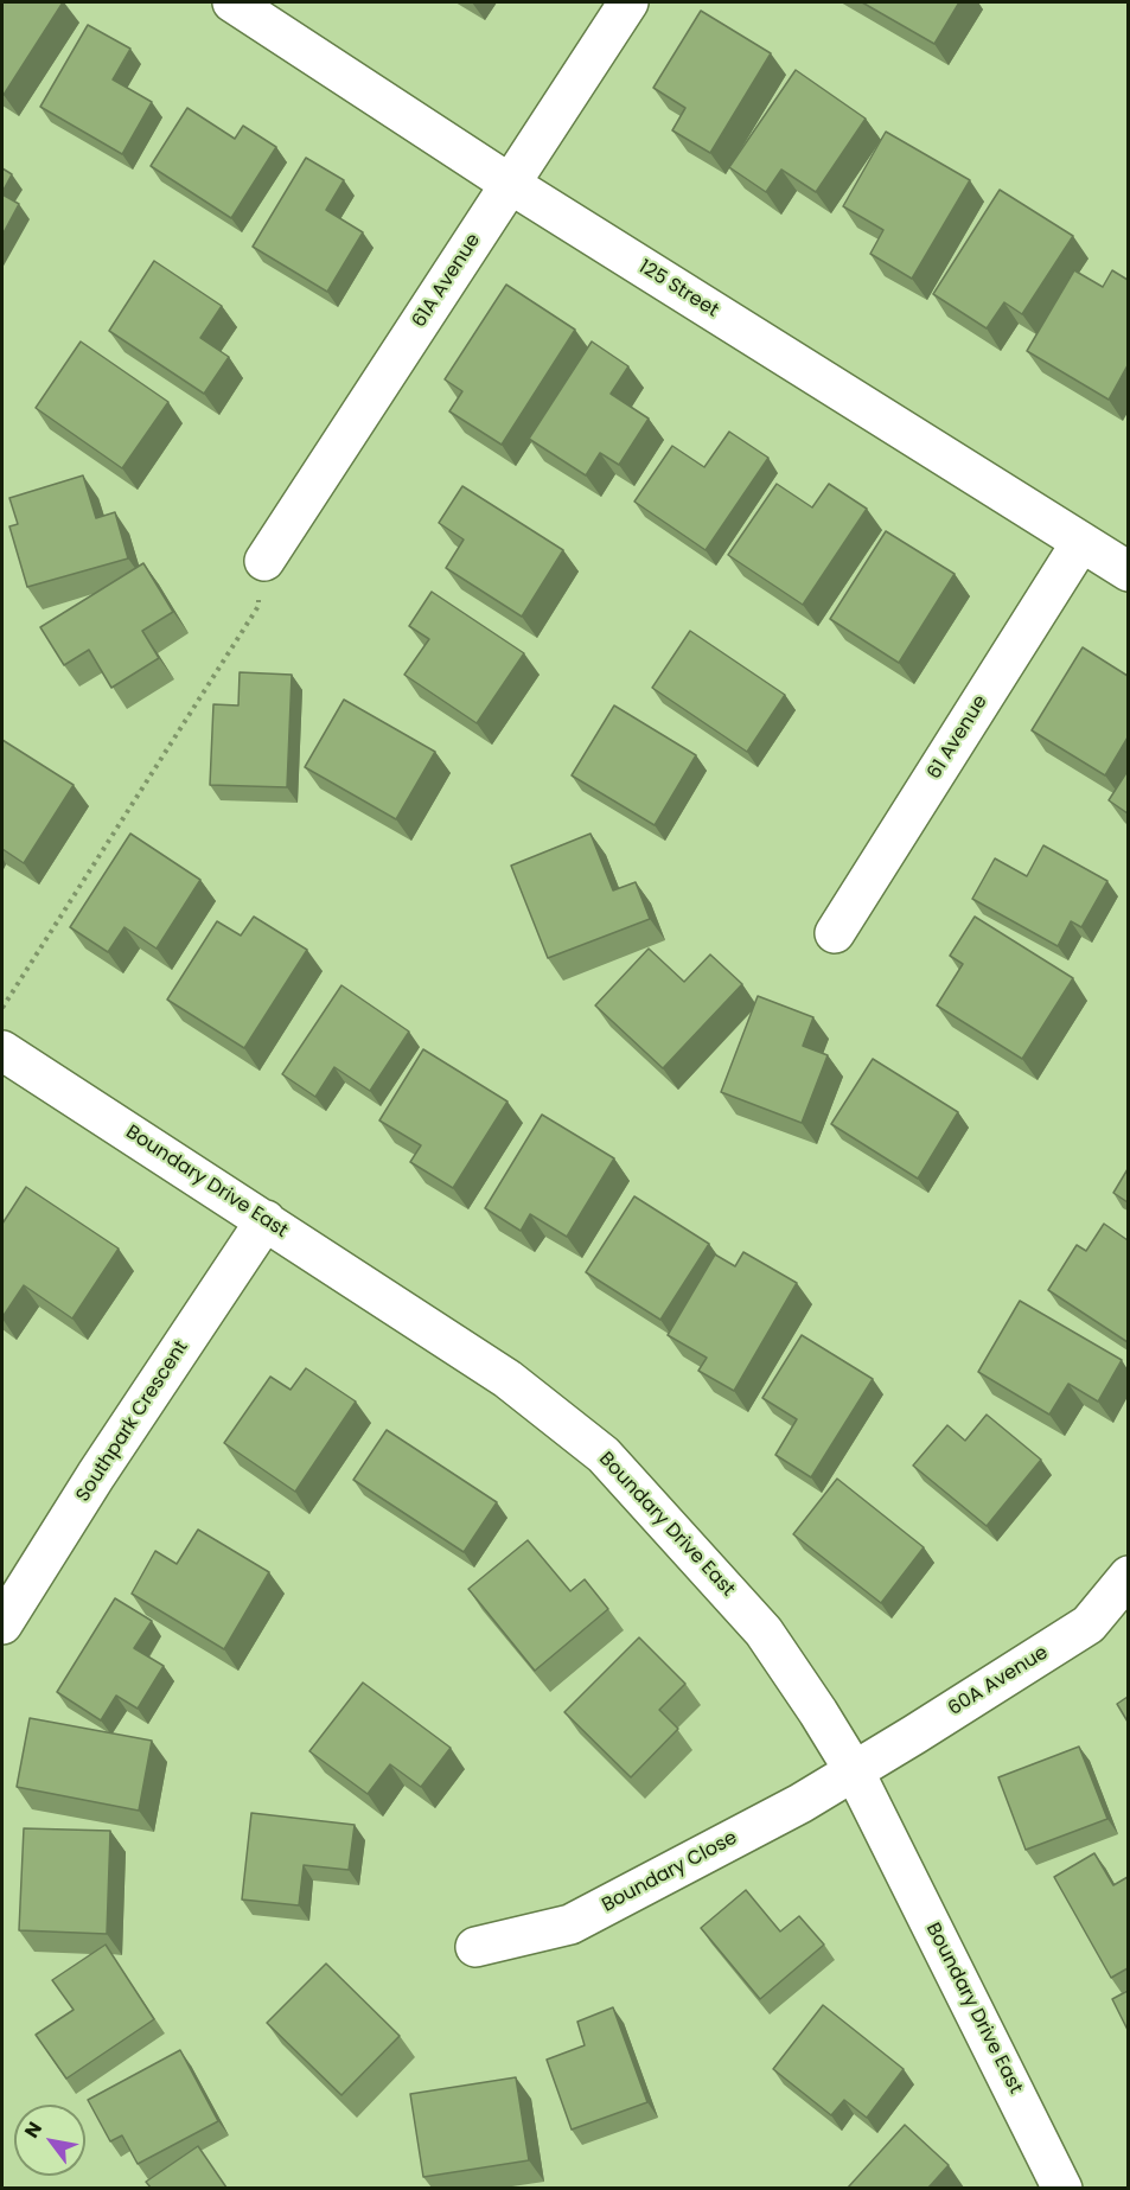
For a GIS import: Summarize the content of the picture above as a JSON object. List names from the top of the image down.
{
  "streets": {
    "street": [
      "61A Avenue",
      "125 Street",
      "61 Avenue",
      "Boundary Drive East",
      "Southpark Crescent",
      "60A Avenue",
      "Boundary Close"
    ]
  },
  "crossings": [
    ["61A Avenue", "125 Street"],
    ["125 Street", "61 Avenue"],
    ["Boundary Drive East", "Southpark Crescent"],
    ["Boundary Drive East", "60A Avenue"],
    ["Boundary Drive East", "Boundary Close"],
    ["60A Avenue", "Boundary Close"]
  ],
  "north": "top left"
}
